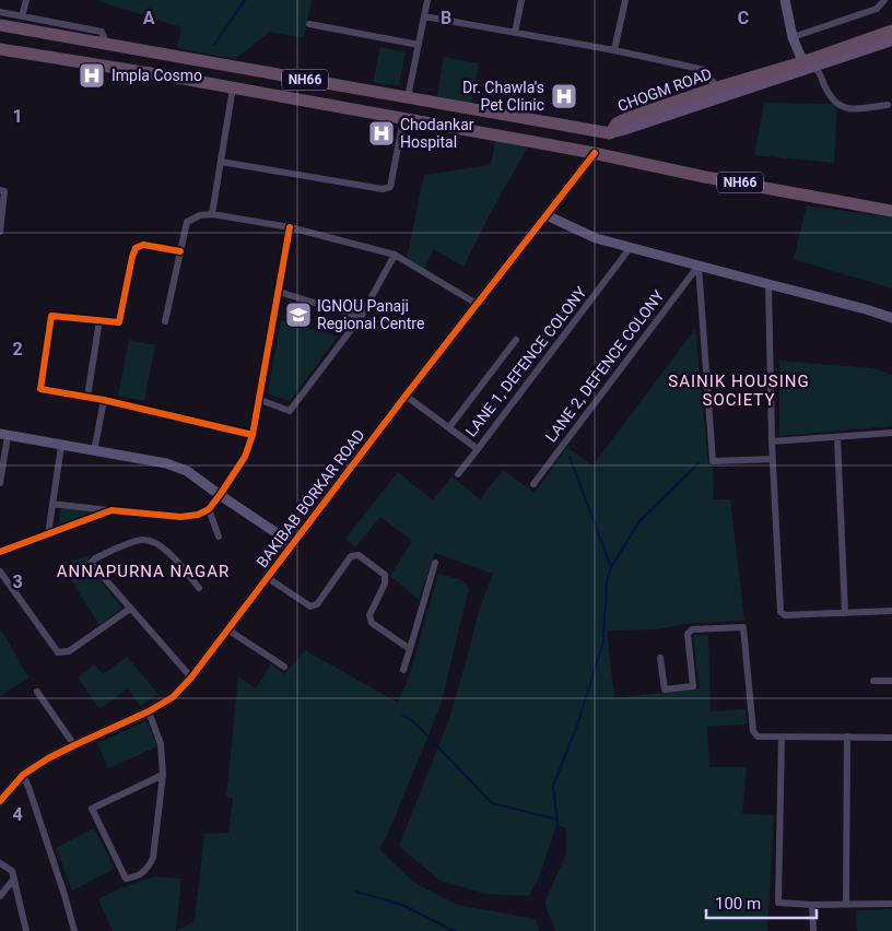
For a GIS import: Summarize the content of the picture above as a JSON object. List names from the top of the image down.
{
  "streets": {
    "highway": ["NH66", "CHOGM ROAD"],
    "street": ["LANE 1, DEFENCE COLONY", "LANE 2, DEFENCE COLONY", "BAKIBAB BORKAR ROAD"]
  },
  "crossings": [
    ["NH66", "CHOGM ROAD"],
    ["NH66", "BAKIBAB BORKAR ROAD"],
    ["LANE 1, DEFENCE COLONY", "BAKIBAB BORKAR ROAD"]
  ],
  "districts": ["SAINIK HOUSING SOCIETY", "ANNAPURNA NAGAR"],
  "places": {
    "hospital": ["Impla Cosmo", "Dr. Chawla's Pet Clinic", "Chodankar Hospital"],
    "school or university": ["IGNOU Panaji Regional Centre"]
  },
  "scale_bar": "100 m",
  "grid": {
    "columns": ["A", "B", "C"],
    "rows": [
      "1",
      "2",
      "3",
      "4"
    ]
  }
}
